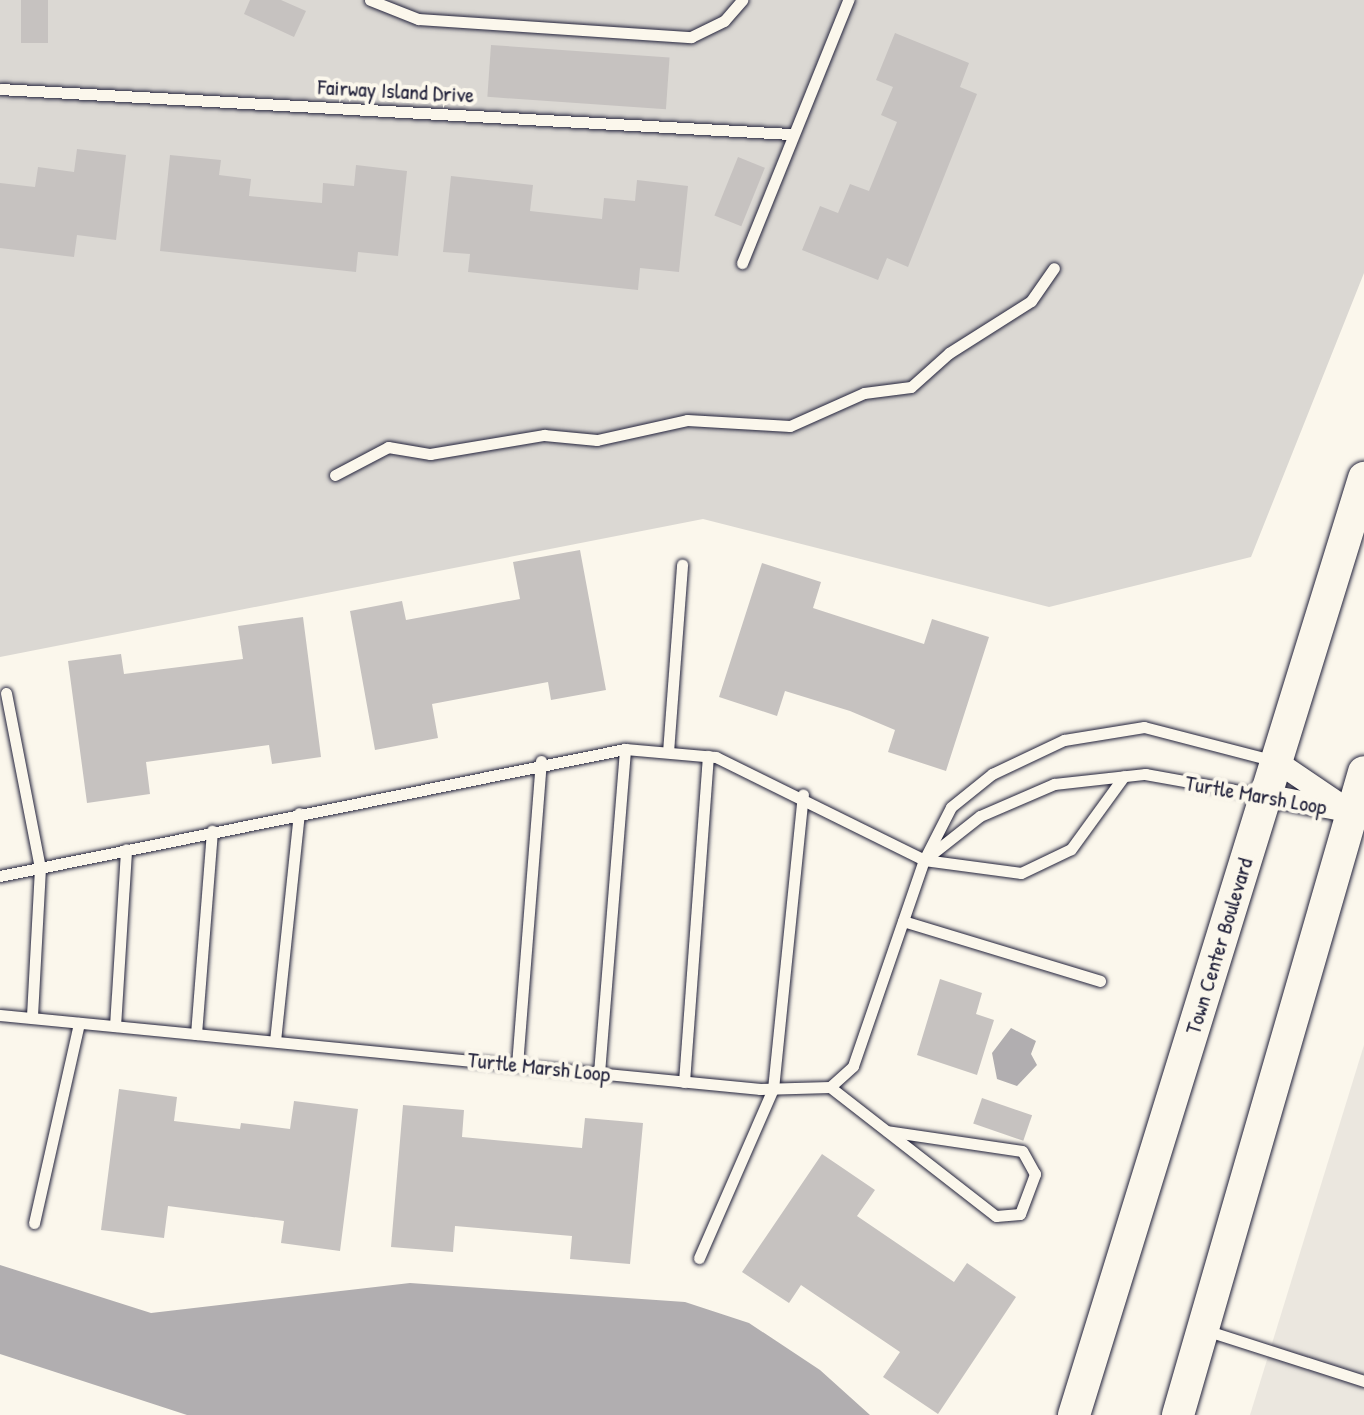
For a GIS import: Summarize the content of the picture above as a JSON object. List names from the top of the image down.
{
  "streets": {
    "main road": ["Town Center Boulevard"],
    "street": ["Turtle Marsh Loop"],
    "lane": ["Fairway Island Drive"]
  },
  "crossings": [
    ["Turtle Marsh Loop", "Town Center Boulevard"]
  ]
}
